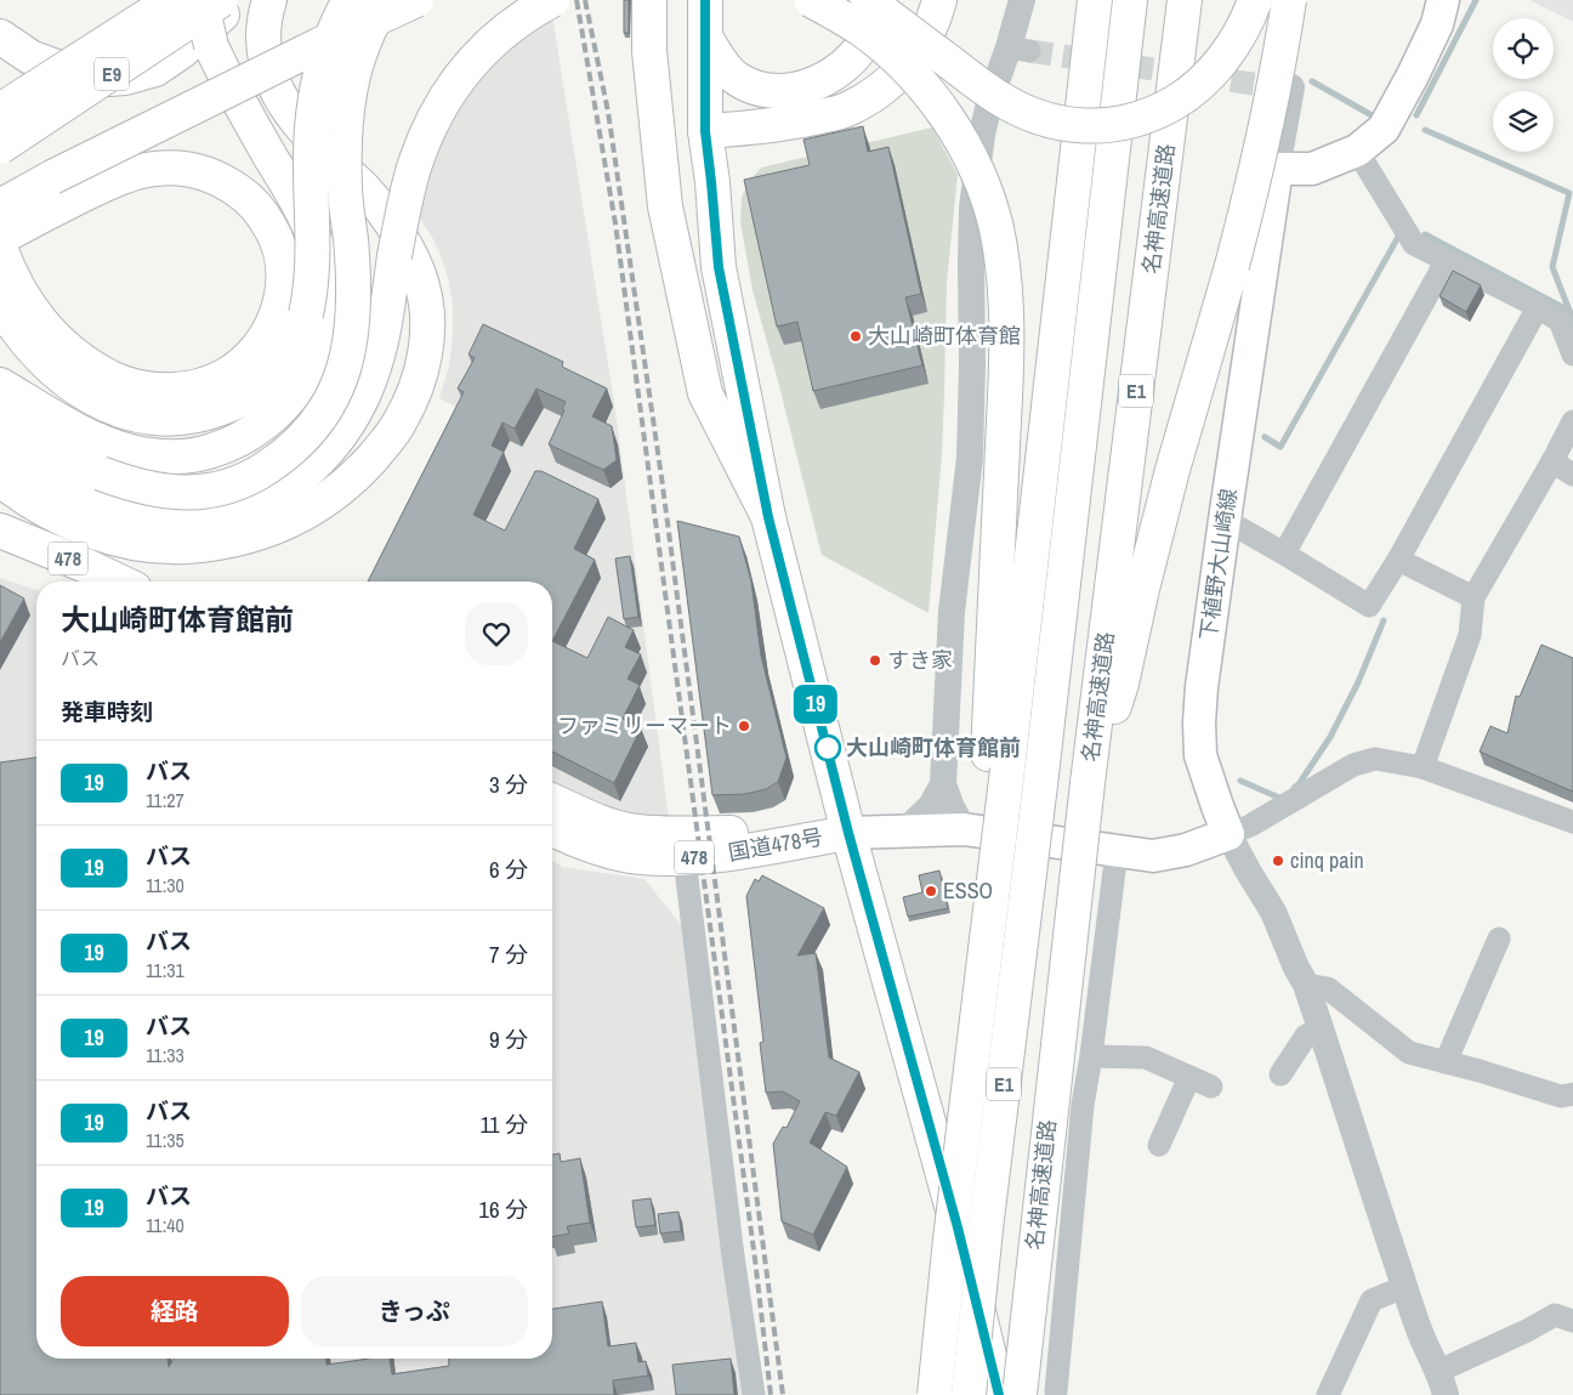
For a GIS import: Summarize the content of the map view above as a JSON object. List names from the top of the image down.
{
  "streets": {
    "highway": [
      "E9",
      "名神高速道路",
      "E1",
      "478",
      "国道478号"
    ],
    "main road": ["下植野大山崎線"]
  },
  "places": [
    "大山崎町体育館",
    "すき家",
    "ファミリーマート",
    "大山崎町体育館前",
    "cinq pain",
    "ESSO"
  ],
  "lines": ["bus line 19"],
  "page": {
    "on_map": "19",
    "heading": [
      ["大山崎町体育館前", "バス"],
      "発車時刻"
    ],
    "list": [
      {
        "mark": "19",
        "name": "バス",
        "note": "11:27",
        "value": "3 分"
      },
      {
        "mark": "19",
        "name": "バス",
        "note": "11:30",
        "value": "6 分"
      },
      {
        "mark": "19",
        "name": "バス",
        "note": "11:31",
        "value": "7 分"
      },
      {
        "mark": "19",
        "name": "バス",
        "note": "11:33",
        "value": "9 分"
      },
      {
        "mark": "19",
        "name": "バス",
        "note": "11:35",
        "value": "11 分"
      },
      {
        "mark": "19",
        "name": "バス",
        "note": "11:40",
        "value": "16 分"
      }
    ],
    "buttons": ["経路", "きっぷ"]
  }
}
